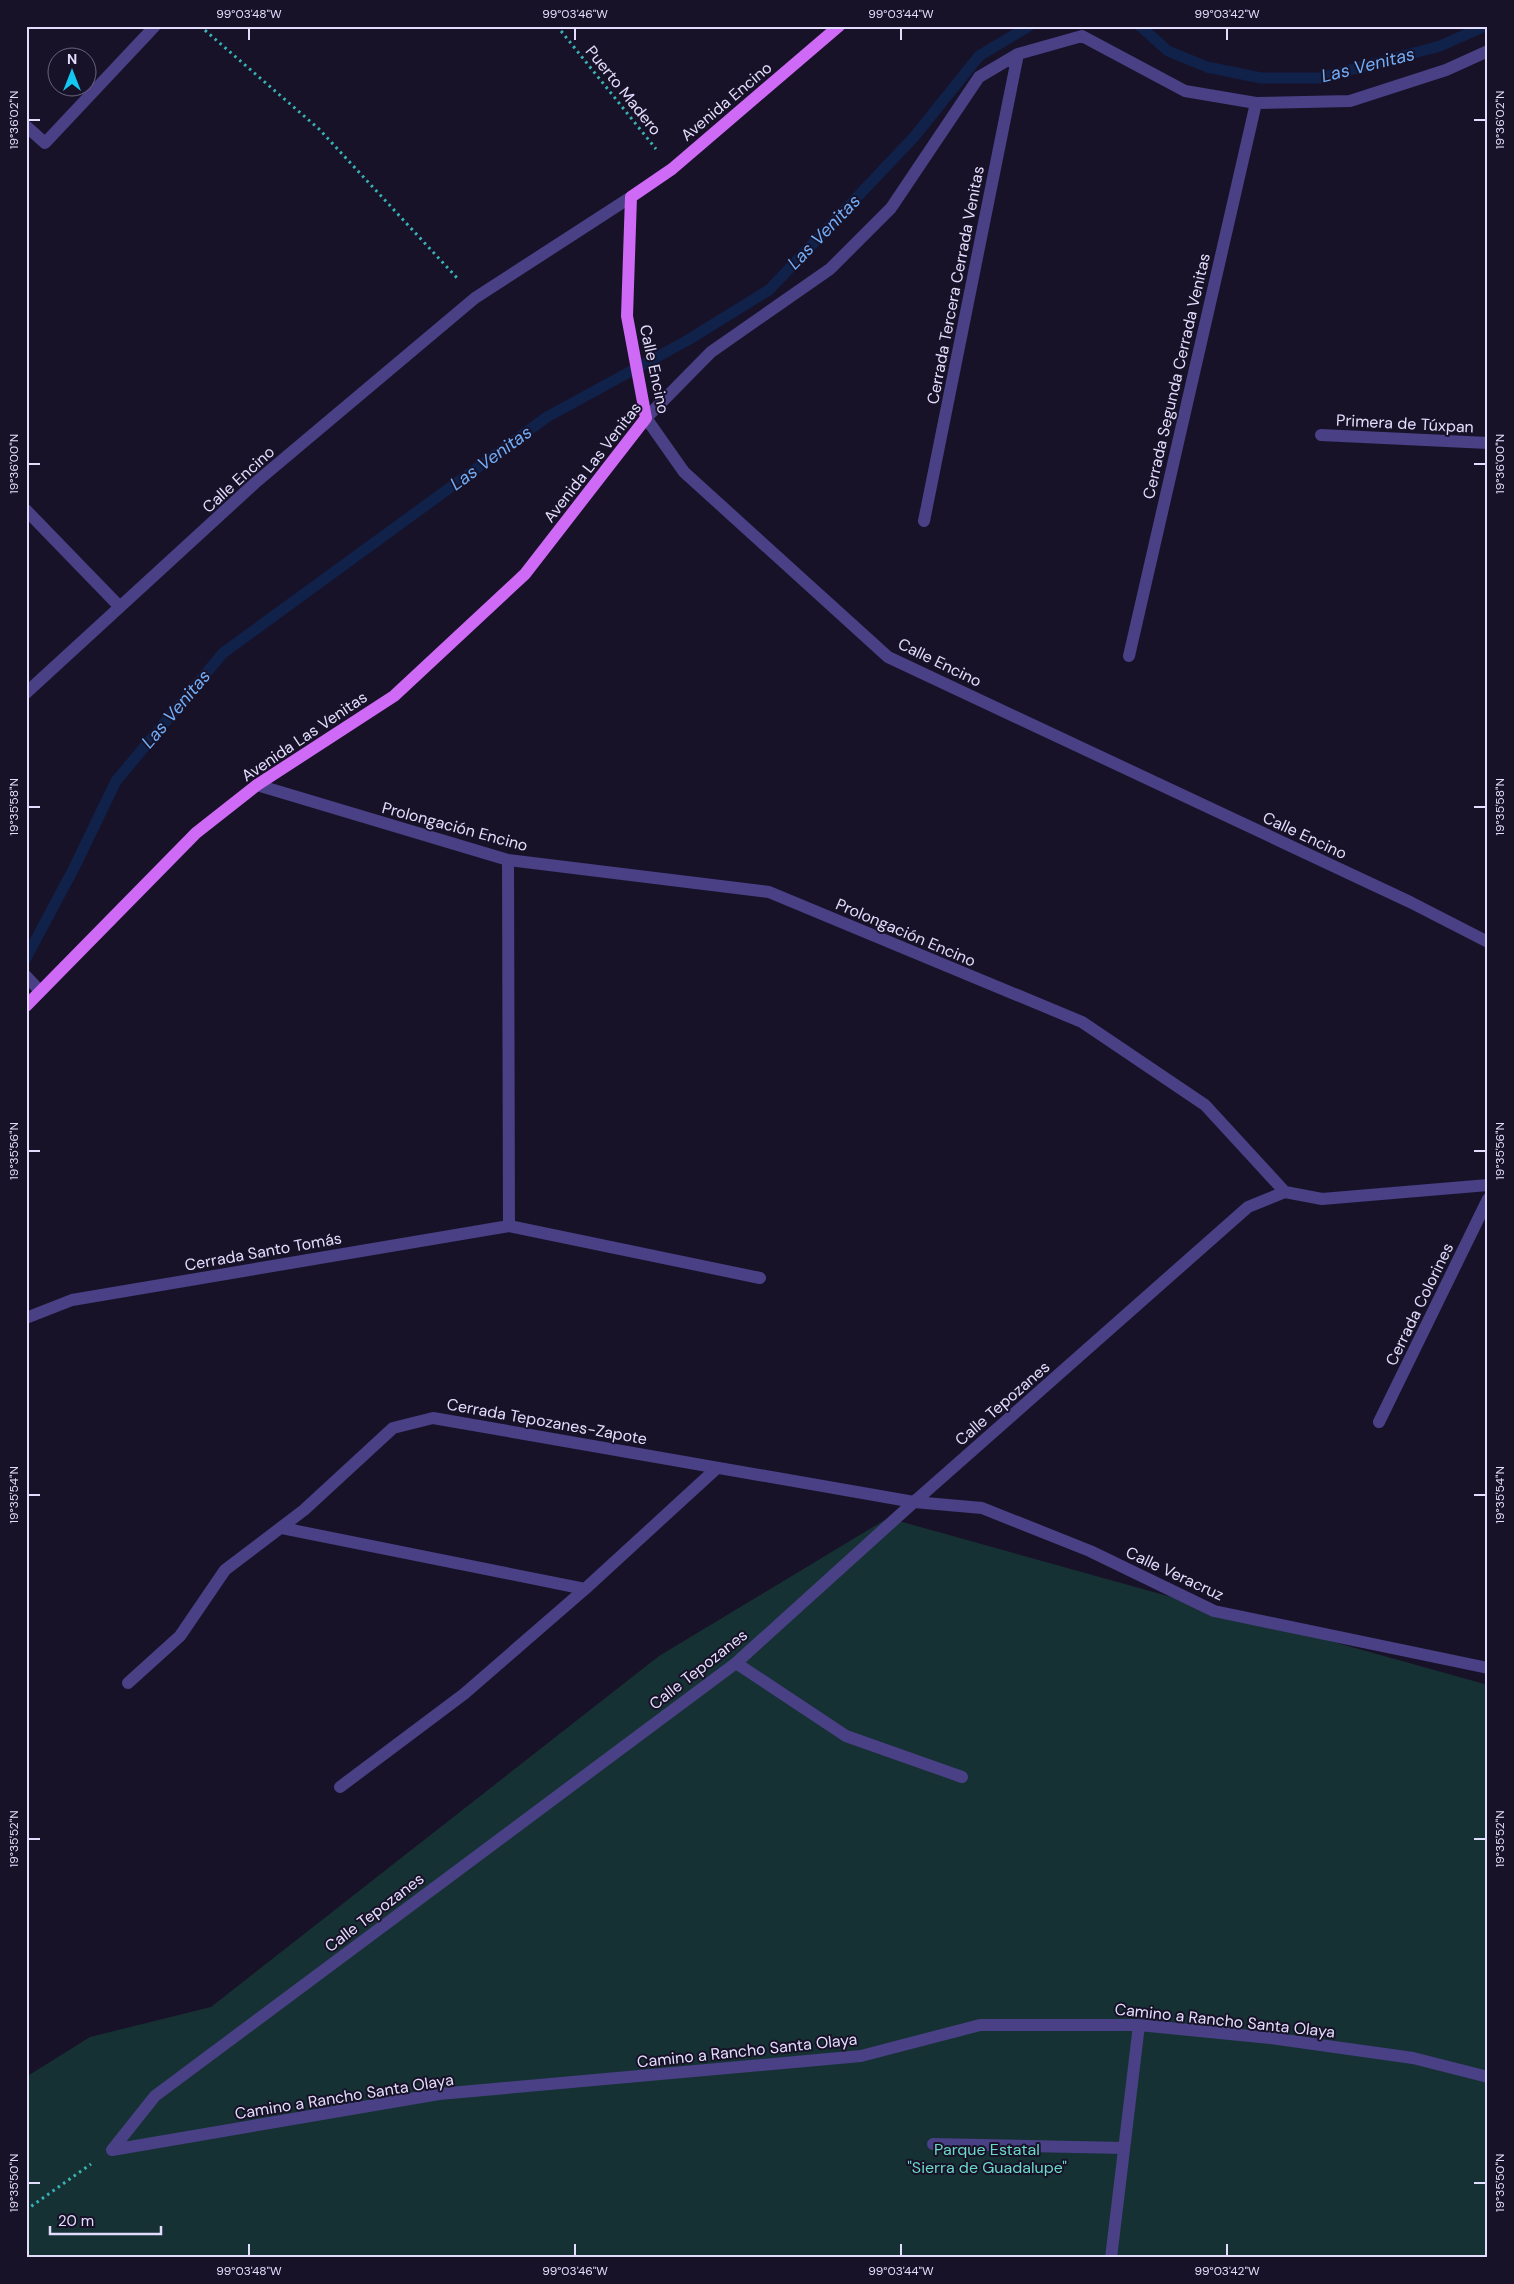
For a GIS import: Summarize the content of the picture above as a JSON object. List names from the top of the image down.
{
  "streets": {
    "main road": ["Avenida Encino", "Calle Encino", "Avenida Las Venitas"],
    "street": [
      "Cerrada Tercera Cerrada Venitas",
      "Cerrada Segunda Cerrada Venitas",
      "Primera de Túxpan",
      "Prolongación Encino",
      "Cerrada Santo Tomás",
      "Cerrada Colorines",
      "Calle Tepozanes",
      "Cerrada Tepozanes-Zapote",
      "Calle Veracruz",
      "Camino a Rancho Santa Olaya"
    ],
    "path": ["Puerto Madero"]
  },
  "crossings": [
    ["Puerto Madero", "Avenida Encino"],
    ["Avenida Encino", "Calle Encino"],
    ["Cerrada Tercera Cerrada Venitas", "Avenida Las Venitas"],
    ["Calle Encino", "Avenida Las Venitas"],
    ["Cerrada Segunda Cerrada Venitas", "Avenida Las Venitas"],
    ["Avenida Las Venitas", "Prolongación Encino"],
    ["Prolongación Encino", "Calle Tepozanes"],
    ["Calle Tepozanes", "Cerrada Tepozanes-Zapote"],
    ["Calle Tepozanes", "Calle Veracruz"],
    ["Calle Tepozanes", "Camino a Rancho Santa Olaya"],
    ["Cerrada Tepozanes-Zapote", "Calle Veracruz"]
  ],
  "water": ["Las Venitas"],
  "parks": ["Parque Estatal \"Sierra de Guadalupe\""],
  "scale_bar": "20 m",
  "north": "top",
  "coordinates": [
    "99°03'48\"W",
    "99°03'46\"W",
    "99°03'44\"W",
    "99°03'42\"W",
    "19°36'02\"N",
    "19°36'00\"N",
    "19°35'58\"N",
    "19°35'56\"N",
    "19°35'54\"N",
    "19°35'52\"N",
    "19°35'50\"N"
  ]
}
